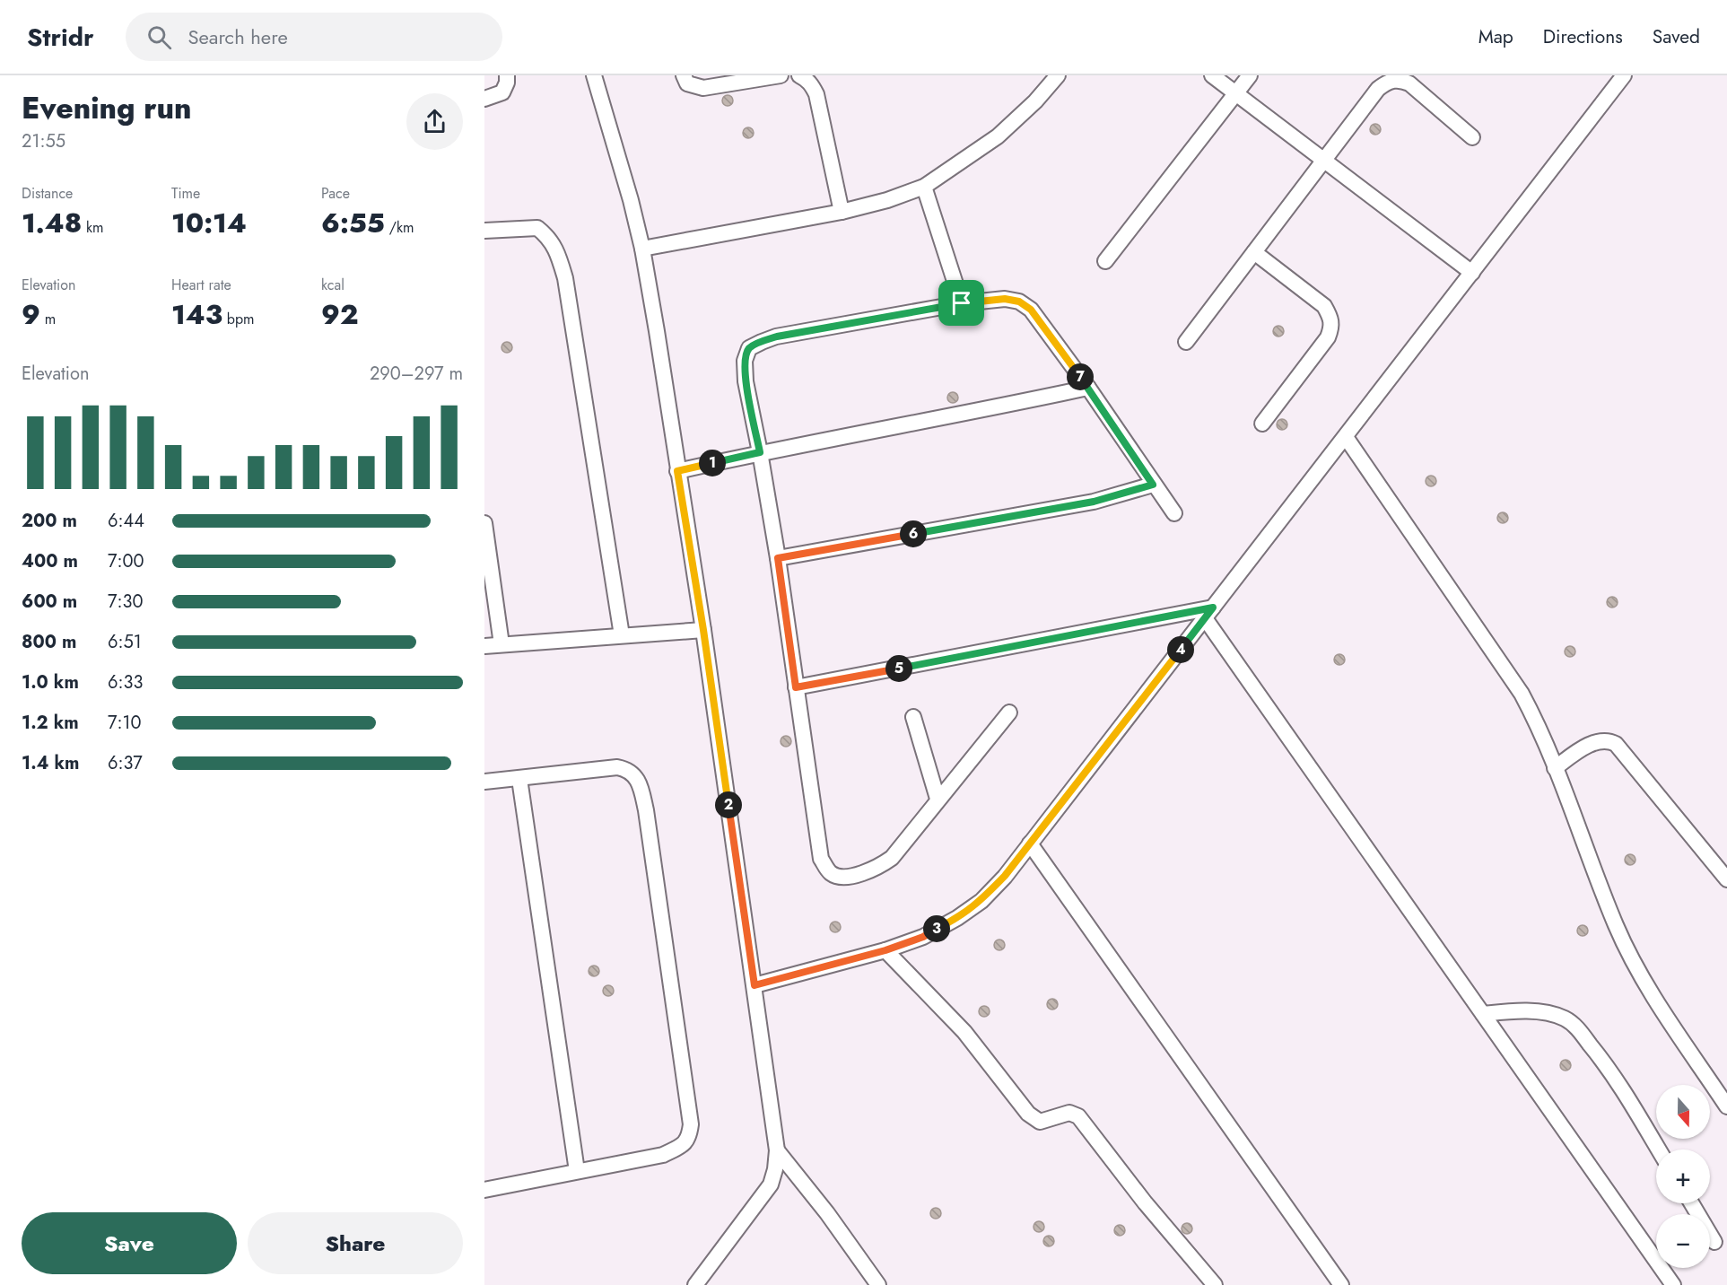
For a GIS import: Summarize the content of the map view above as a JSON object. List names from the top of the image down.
{
  "north": "bottom",
  "page": {
    "header": "Stridr",
    "search": "Search here",
    "nav": ["Map", "Directions", "Saved"],
    "heading": ["Evening run", "21:55"],
    "stats": [
      ["Distance", "1.48 km"],
      ["Time", "10:14"],
      ["Pace", "6:55 /km"],
      ["Elevation", "9 m"],
      ["Heart rate", "143 bpm"],
      ["kcal", "92"]
    ],
    "chart": ["Elevation", "290–297 m"],
    "pins": [
      "7",
      "1",
      "6",
      "4",
      "5",
      "2",
      "3"
    ],
    "list": [
      {
        "name": "200 m",
        "note": "6:44"
      },
      {
        "name": "400 m",
        "note": "7:00"
      },
      {
        "name": "600 m",
        "note": "7:30"
      },
      {
        "name": "800 m",
        "note": "6:51"
      },
      {
        "name": "1.0 km",
        "note": "6:33"
      },
      {
        "name": "1.2 km",
        "note": "7:10"
      },
      {
        "name": "1.4 km",
        "note": "6:37"
      }
    ],
    "map_buttons": ["+", "−"],
    "buttons": ["Save", "Share"]
  }
}
